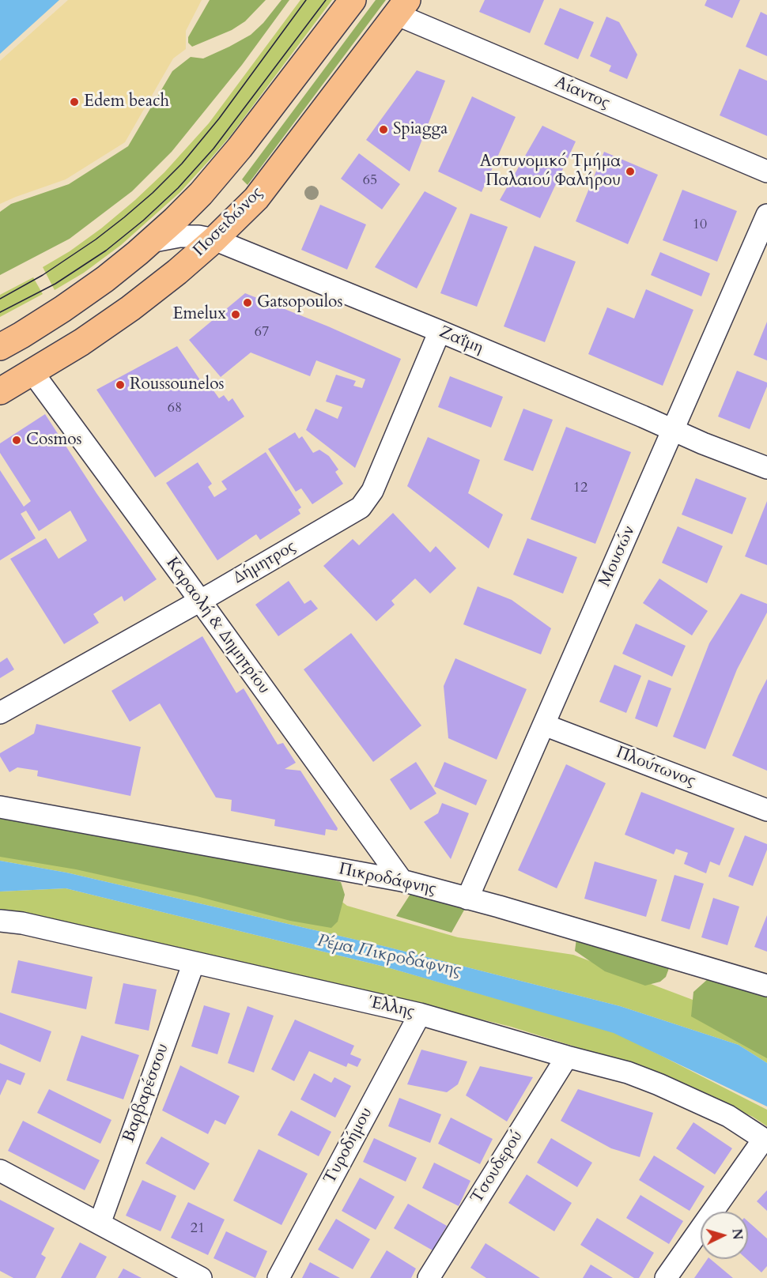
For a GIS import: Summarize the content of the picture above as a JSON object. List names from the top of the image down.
{
  "streets": {
    "highway": ["Ποσειδώνος"],
    "street": [
      "Αίαντος",
      "Ζαΐμη",
      "Μουσών",
      "Δήμητρος",
      "Καραολή & Δημητρίου",
      "Πλούτωνος",
      "Πικροδάφνης",
      "Έλλης",
      "Βαρβαρέσσου",
      "Τυροδήμου",
      "Τσουδερού"
    ]
  },
  "crossings": [
    ["Αίαντος", "Ποσειδώνος"],
    ["Ποσειδώνος", "Ζαΐμη"],
    ["Ποσειδώνος", "Καραολή & Δημητρίου"],
    ["Ζαΐμη", "Μουσών"],
    ["Ζαΐμη", "Δήμητρος"],
    ["Μουσών", "Πλούτωνος"],
    ["Μουσών", "Πικροδάφνης"],
    ["Δήμητρος", "Καραολή & Δημητρίου"],
    ["Καραολή & Δημητρίου", "Πικροδάφνης"],
    ["Έλλης", "Βαρβαρέσσου"],
    ["Έλλης", "Τυροδήμου"],
    ["Έλλης", "Τσουδερού"]
  ],
  "water": ["Ρέμα Πικροδάφνης"],
  "places": [
    "Edem beach",
    "Spiagga",
    "Αστυνομικό Τμήμα Παλαιού Φαλήρου",
    "Gatsopoulos",
    "Emelux",
    "Roussounelos",
    "Cosmos"
  ],
  "house_numbers": [
    "65",
    "10",
    "67",
    "68",
    "12",
    "21"
  ],
  "north": "right"
}
